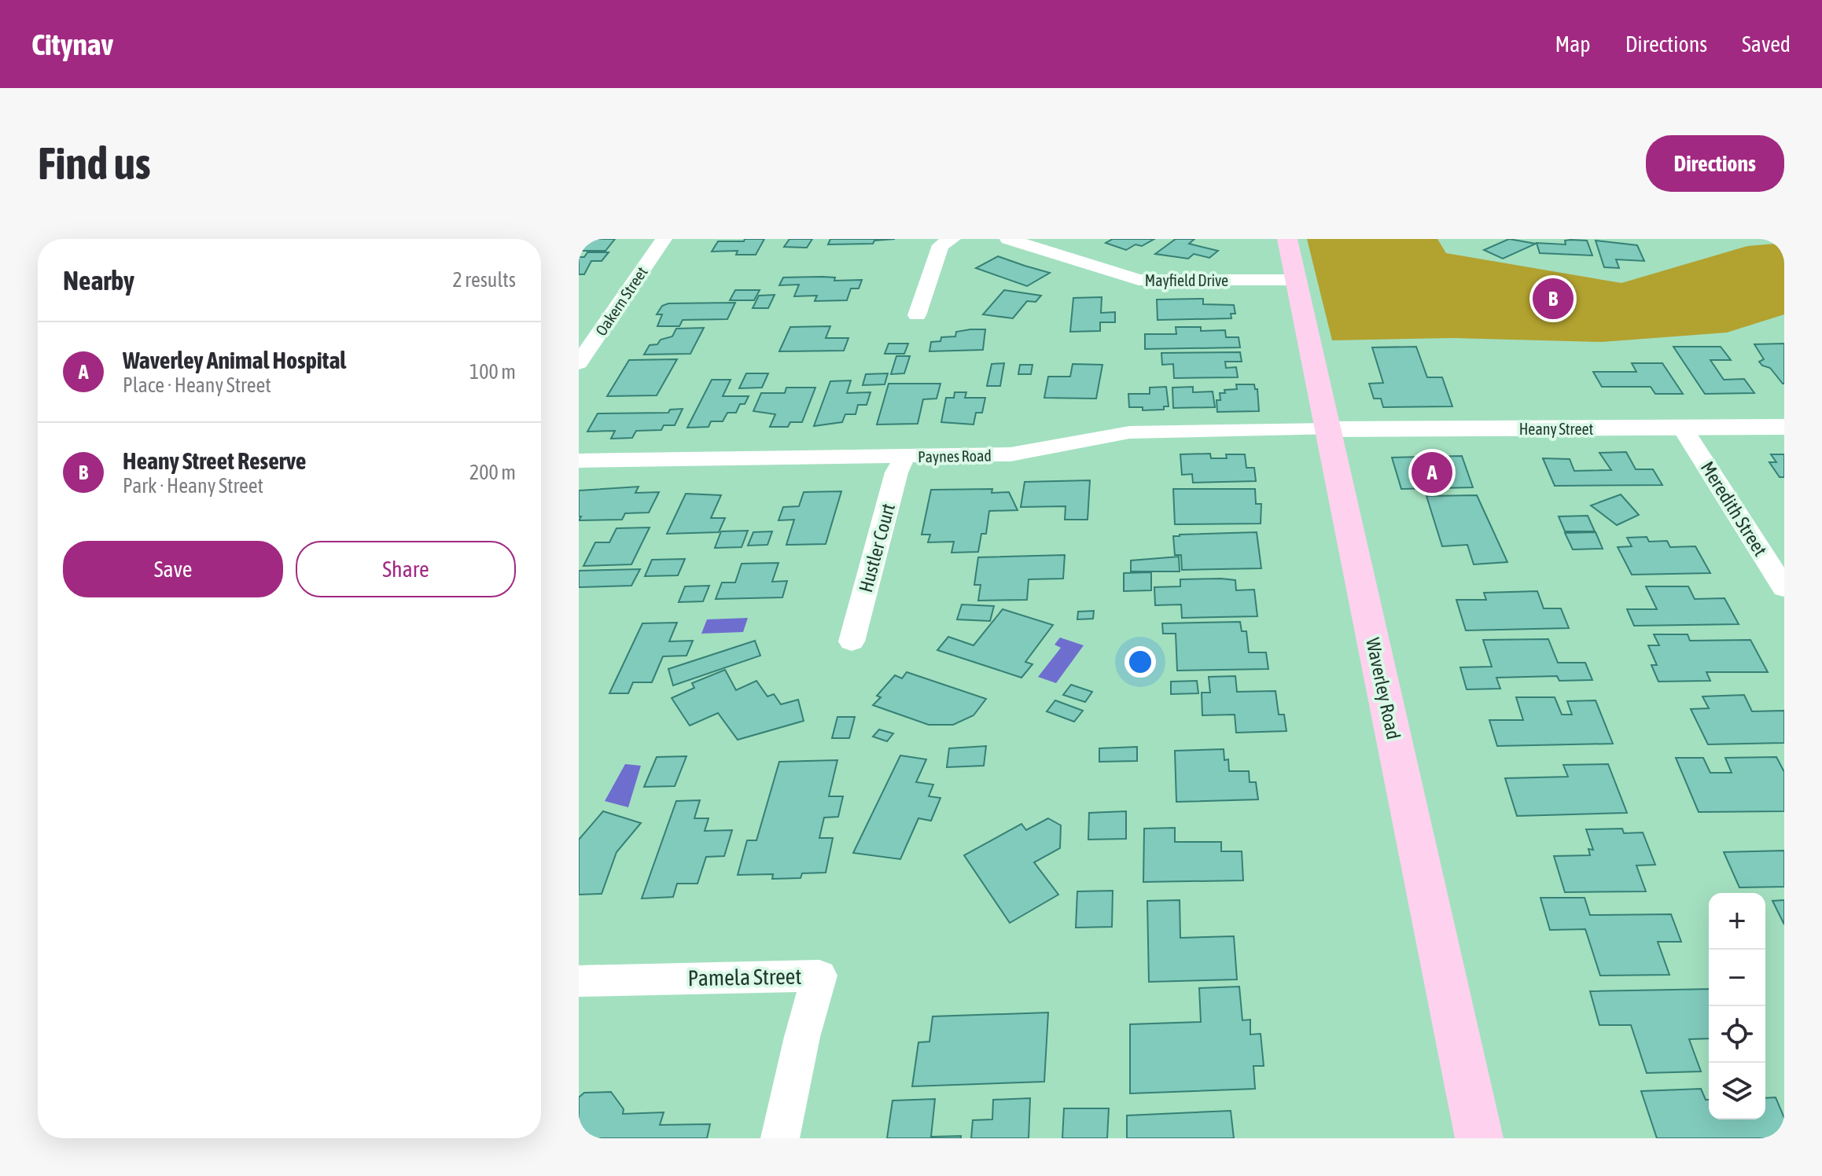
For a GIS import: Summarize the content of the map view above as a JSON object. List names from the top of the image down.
{
  "streets": {
    "main road": ["Waverley Road"],
    "street": [
      "Mayfield Drive",
      "Oakern Street",
      "Heany Street",
      "Paynes Road",
      "Meredith Street",
      "Hustler Court",
      "Pamela Street"
    ]
  },
  "crossings": [
    ["Mayfield Drive", "Waverley Road"],
    ["Heany Street", "Paynes Road"],
    ["Heany Street", "Meredith Street"],
    ["Heany Street", "Waverley Road"],
    ["Paynes Road", "Hustler Court"],
    ["Paynes Road", "Waverley Road"]
  ],
  "page": {
    "header": "Citynav",
    "nav": ["Map", "Directions", "Saved"],
    "buttons": [
      "Directions",
      ["Save", "Share"]
    ],
    "title": "Find us",
    "heading": ["Nearby", "2 results"],
    "pins": ["B", "A"],
    "list": [
      {
        "mark": "A",
        "name": "Waverley Animal Hospital",
        "note": "Place · Heany Street",
        "value": "100 m"
      },
      {
        "mark": "B",
        "name": "Heany Street Reserve",
        "note": "Park · Heany Street",
        "value": "200 m"
      }
    ],
    "map_buttons": ["+", "−"]
  }
}
